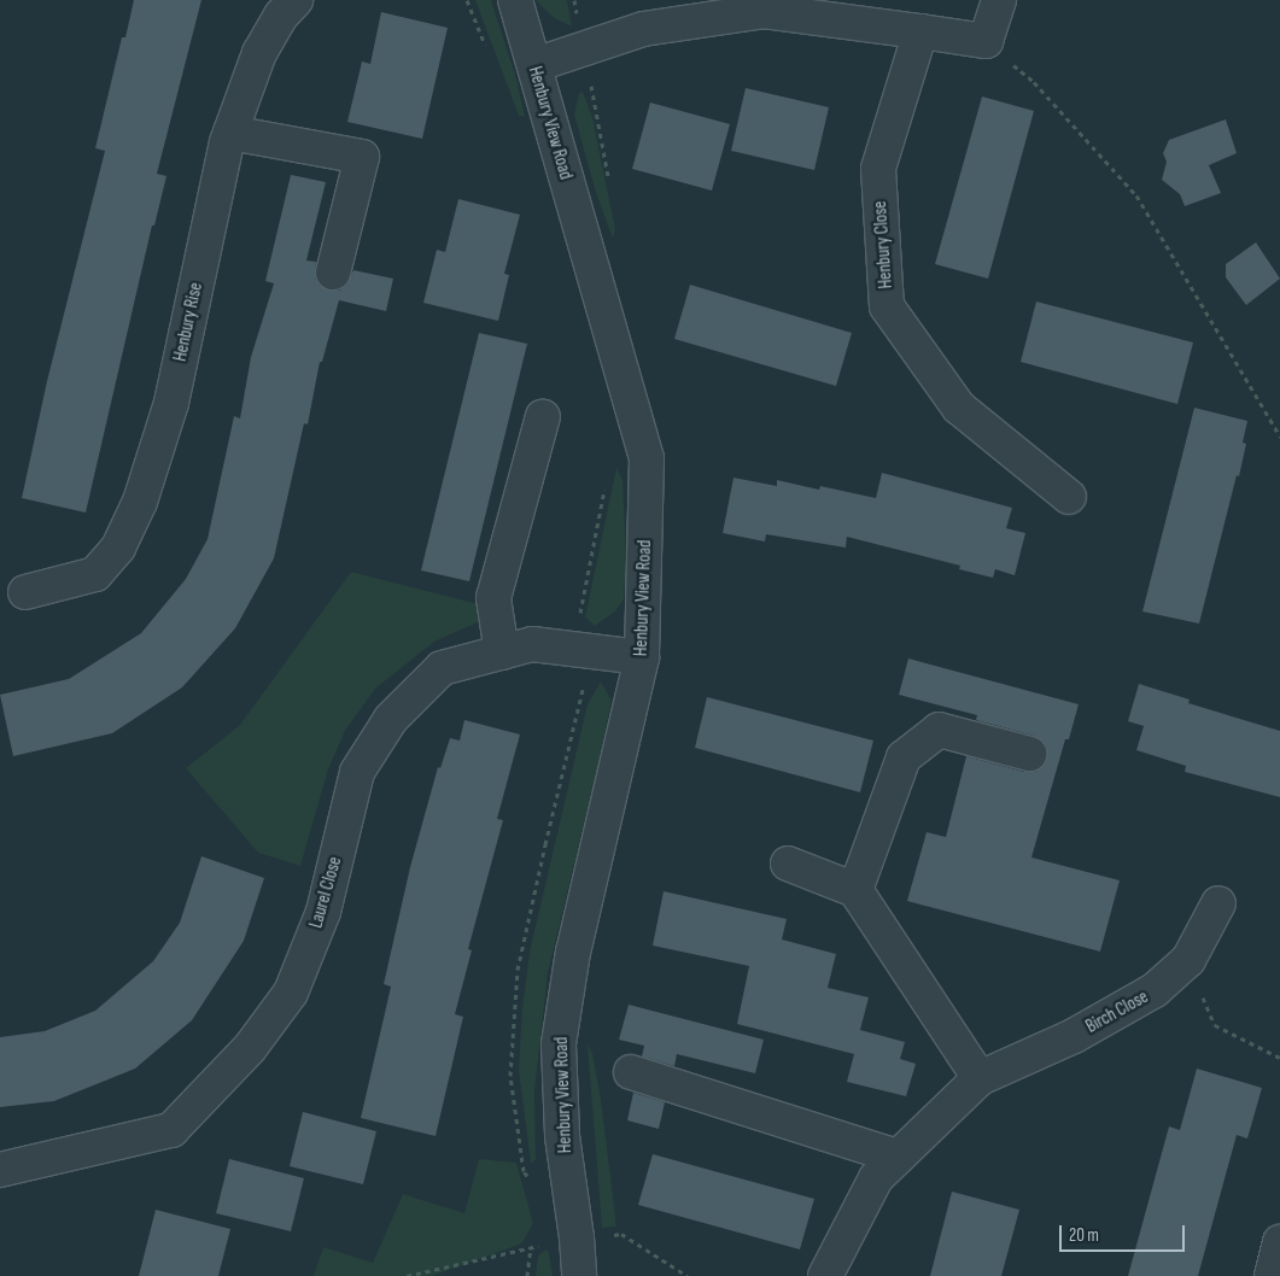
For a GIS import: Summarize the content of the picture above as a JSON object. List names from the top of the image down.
{
  "streets": {
    "street": [
      "Henbury View Road",
      "Henbury Close",
      "Henbury Rise",
      "Laurel Close",
      "Birch Close"
    ]
  },
  "crossings": [
    ["Henbury View Road", "Laurel Close"]
  ],
  "scale_bar": "20 m"
}
